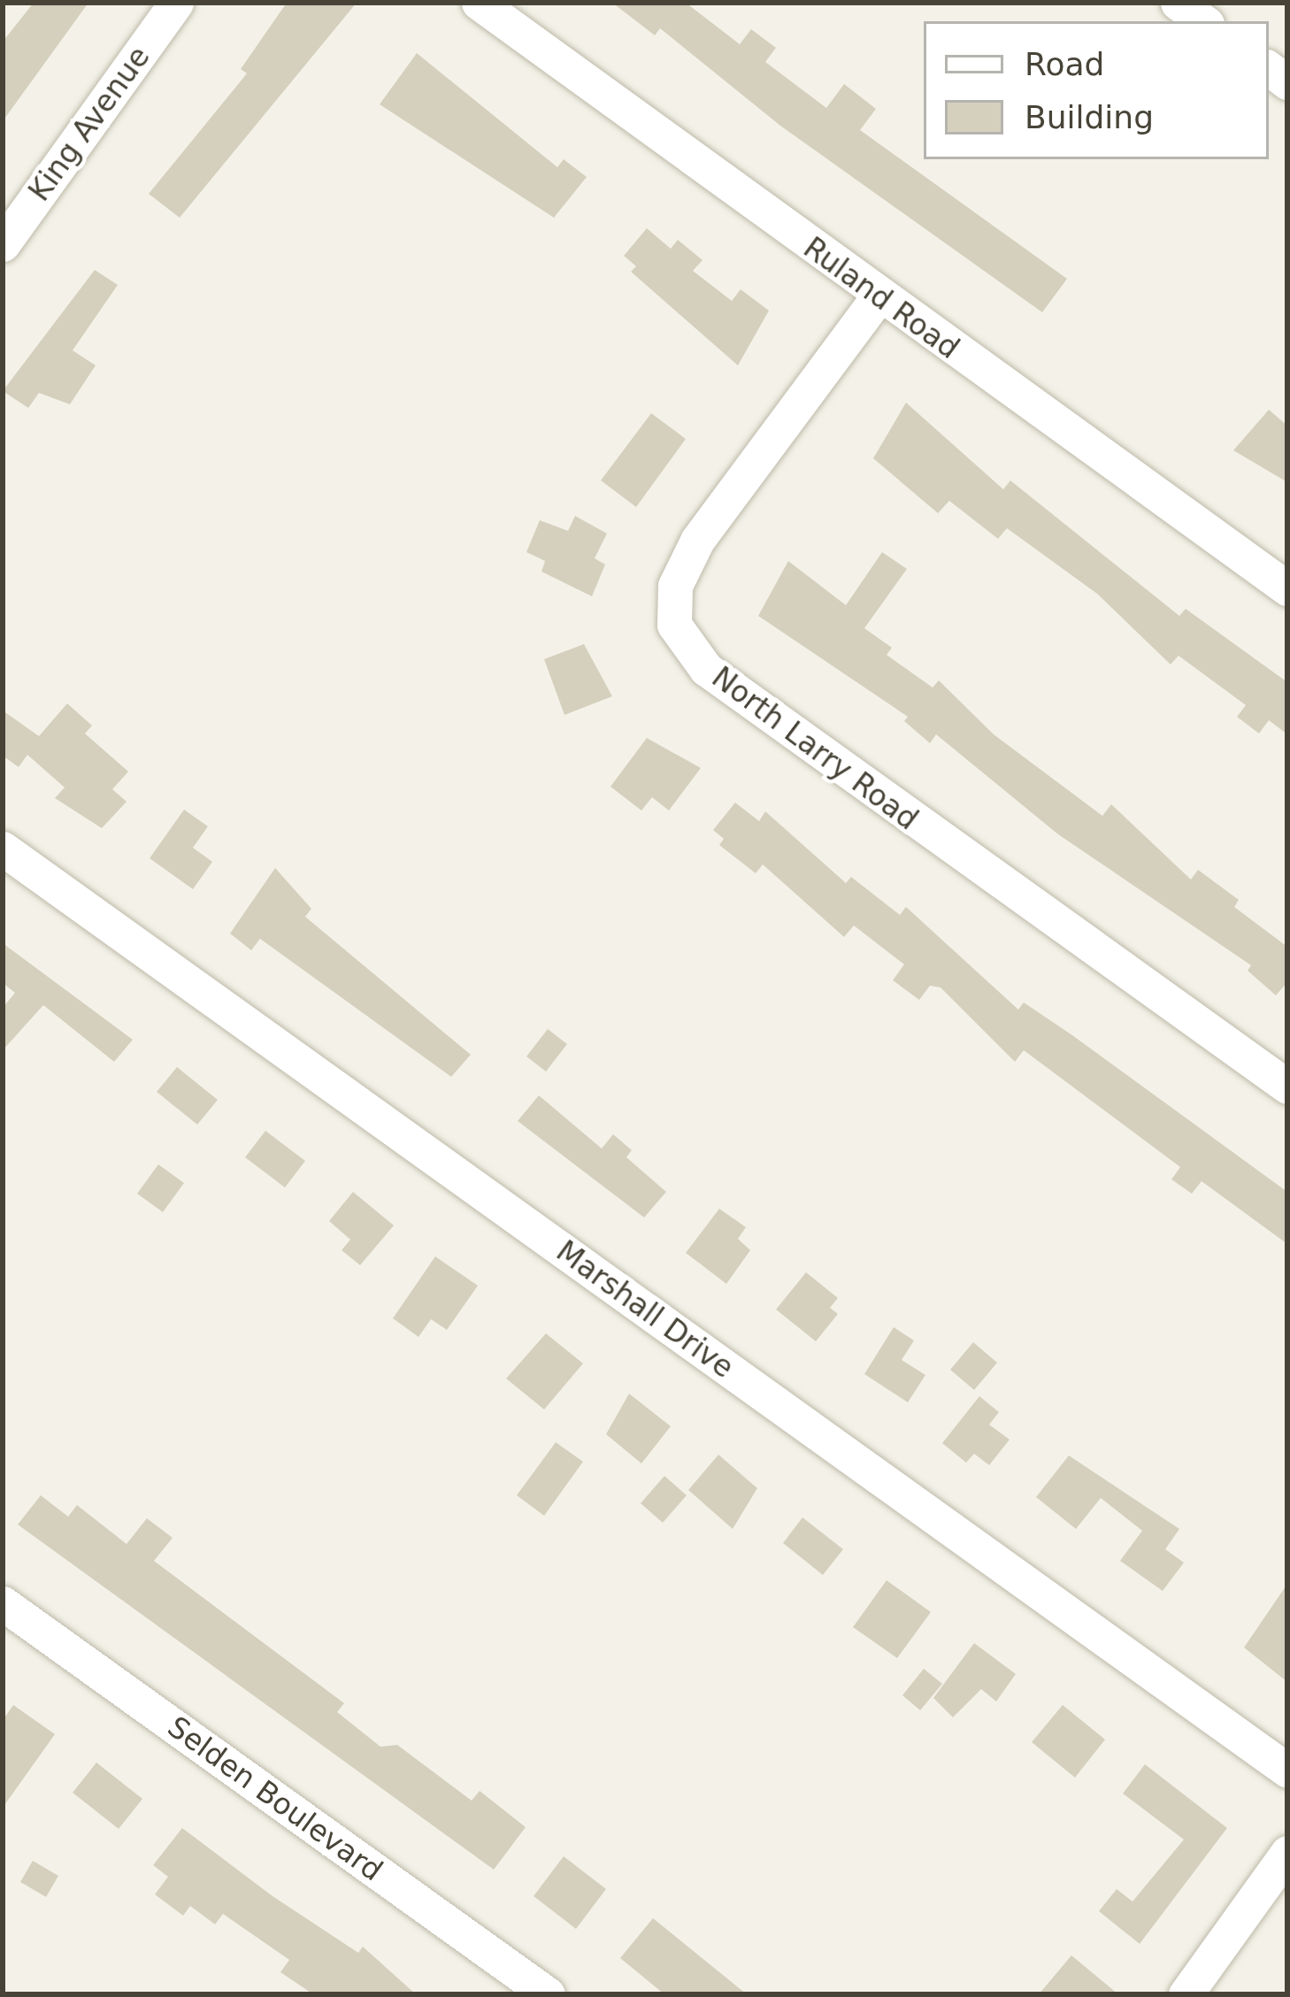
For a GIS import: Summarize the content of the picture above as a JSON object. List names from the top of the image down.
{
  "streets": {
    "street": [
      "King Avenue",
      "Ruland Road",
      "North Larry Road",
      "Marshall Drive",
      "Selden Boulevard"
    ]
  },
  "crossings": [
    ["Ruland Road", "North Larry Road"]
  ],
  "legend": ["Road", "Building"]
}
